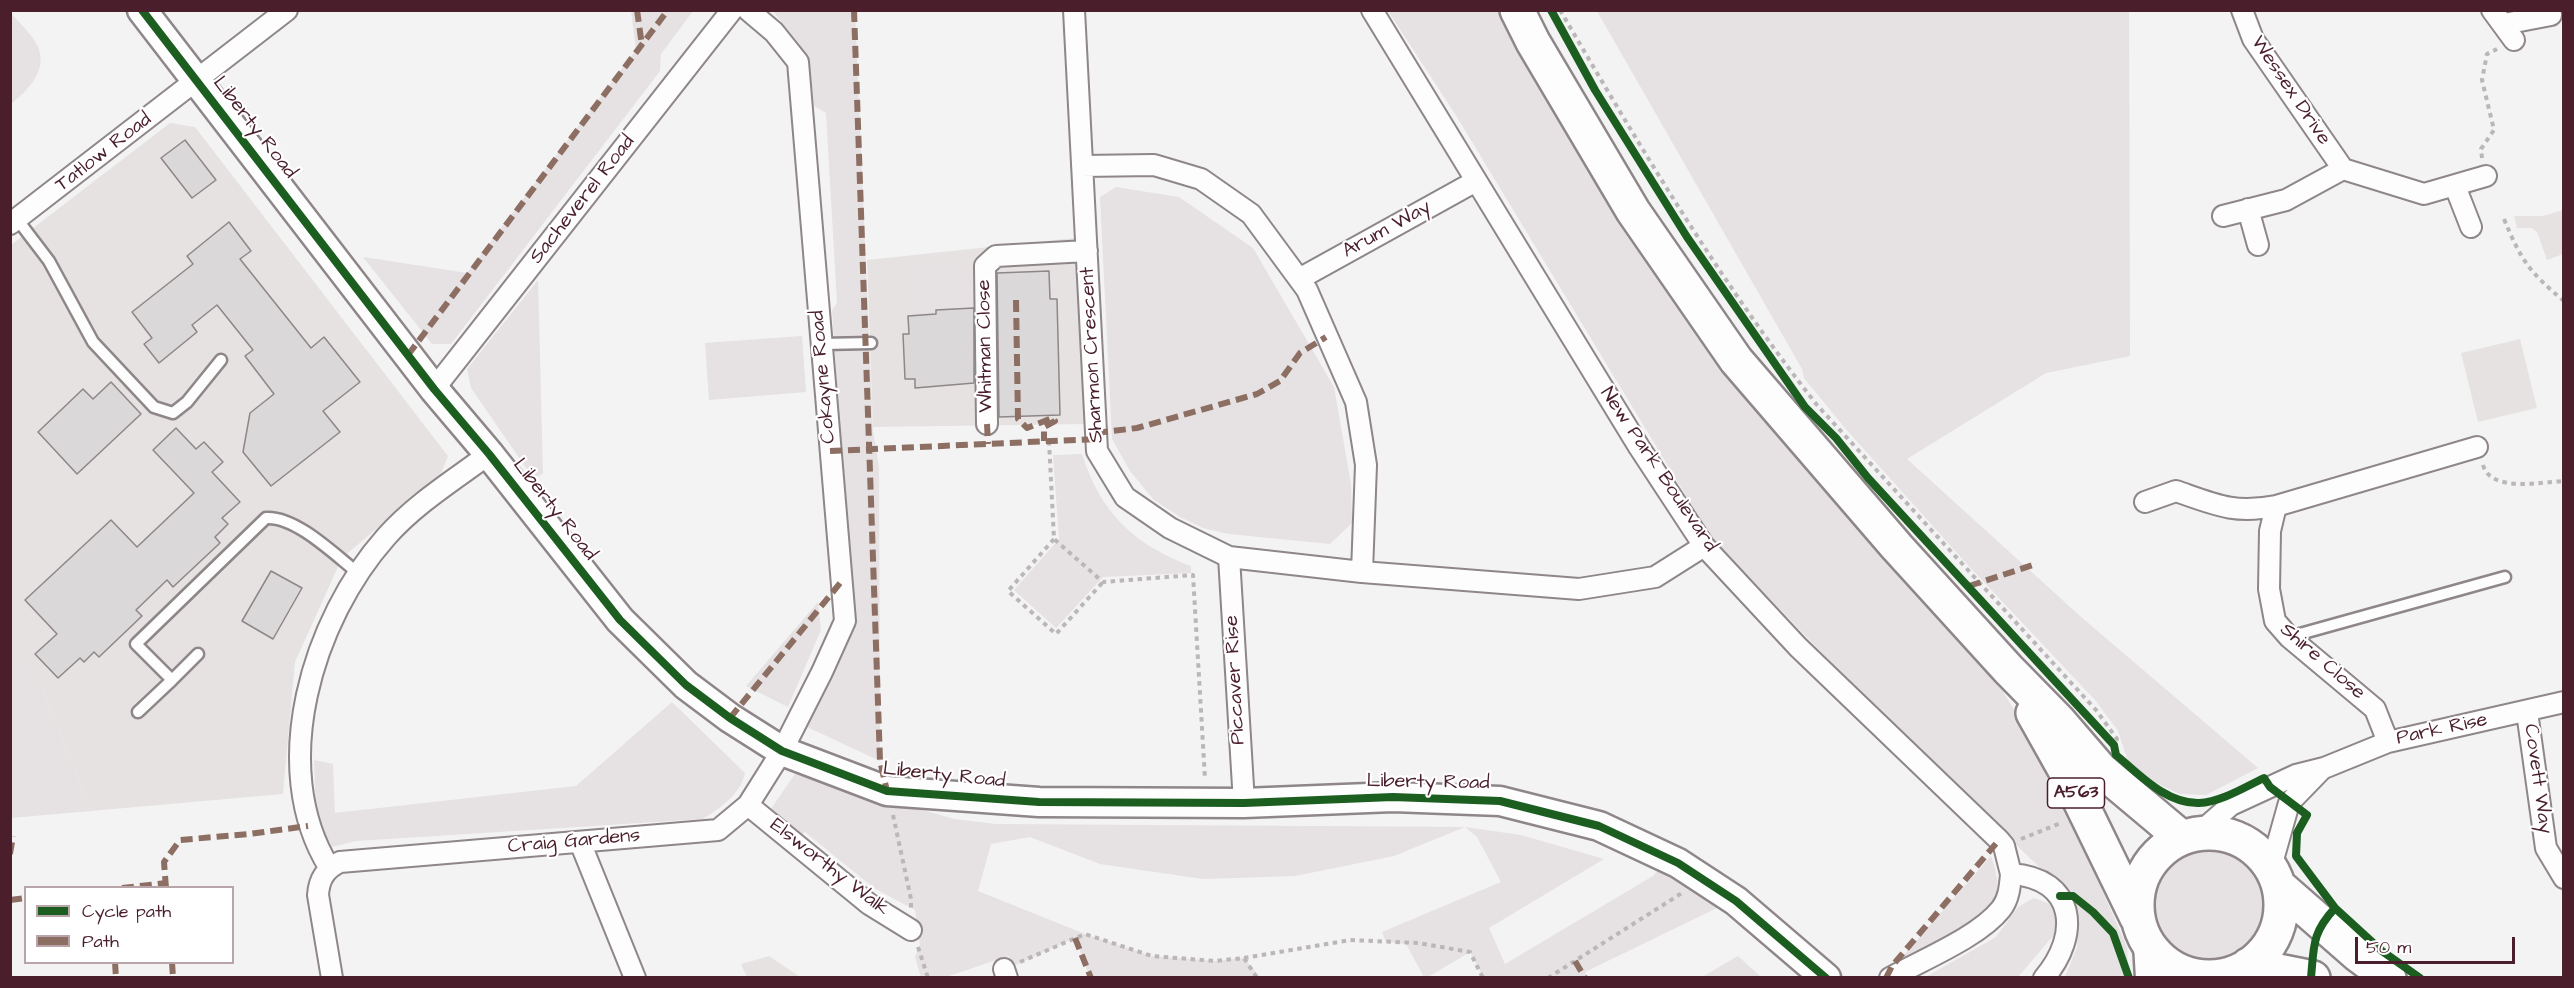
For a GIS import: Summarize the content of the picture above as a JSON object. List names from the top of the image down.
{
  "streets": {
    "highway": ["A563"],
    "street": [
      "Wessex Drive",
      "Liberty Road",
      "Tatlow Road",
      "Sacheverel Road",
      "Arum Way",
      "Whitman Close",
      "Sharmon Crescent",
      "Cokayne Road",
      "New Park Boulevard",
      "Shire Close",
      "Piccaver Rise",
      "Park Rise",
      "Covett Way",
      "Craig Gardens",
      "Elsworthy Walk"
    ]
  },
  "crossings": [
    ["Liberty Road", "Tatlow Road"],
    ["Liberty Road", "Sacheverel Road"],
    ["Liberty Road", "Cokayne Road"],
    ["Liberty Road", "Piccaver Rise"],
    ["Liberty Road", "Craig Gardens"],
    ["Arum Way", "New Park Boulevard"],
    ["Whitman Close", "Sharmon Crescent"],
    ["Sharmon Crescent", "New Park Boulevard"],
    ["Sharmon Crescent", "Piccaver Rise"],
    ["Cokayne Road", "Craig Gardens"],
    ["Shire Close", "Park Rise"],
    ["Park Rise", "Covett Way"],
    ["Park Rise", "A563"],
    ["Craig Gardens", "Elsworthy Walk"]
  ],
  "legend": ["Cycle path", "Path"],
  "scale_bar": "50 m"
}
